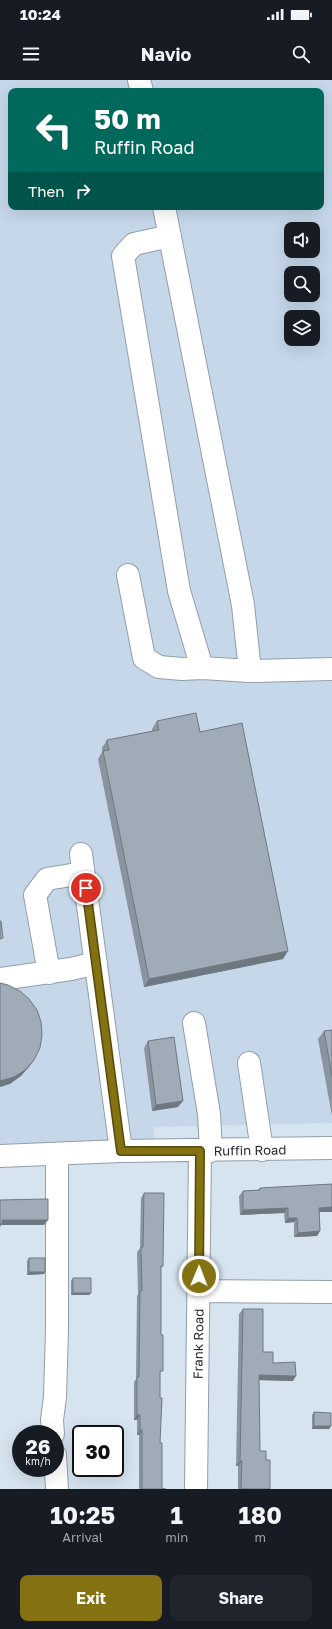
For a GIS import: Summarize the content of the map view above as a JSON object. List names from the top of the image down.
{
  "streets": {
    "street": ["Ruffin Road", "Frank Road"]
  },
  "crossings": [
    ["Ruffin Road", "Frank Road"]
  ],
  "page": {
    "status": "10:24",
    "header": "Navio",
    "turn": ["50 m", "Ruffin Road"],
    "then": "Then",
    "speed": "26 km/h",
    "limit": "30",
    "eta": [
      "10:25",
      "Arrival",
      "1",
      "min",
      "180",
      "m"
    ],
    "buttons": ["Exit", "Share"]
  }
}
